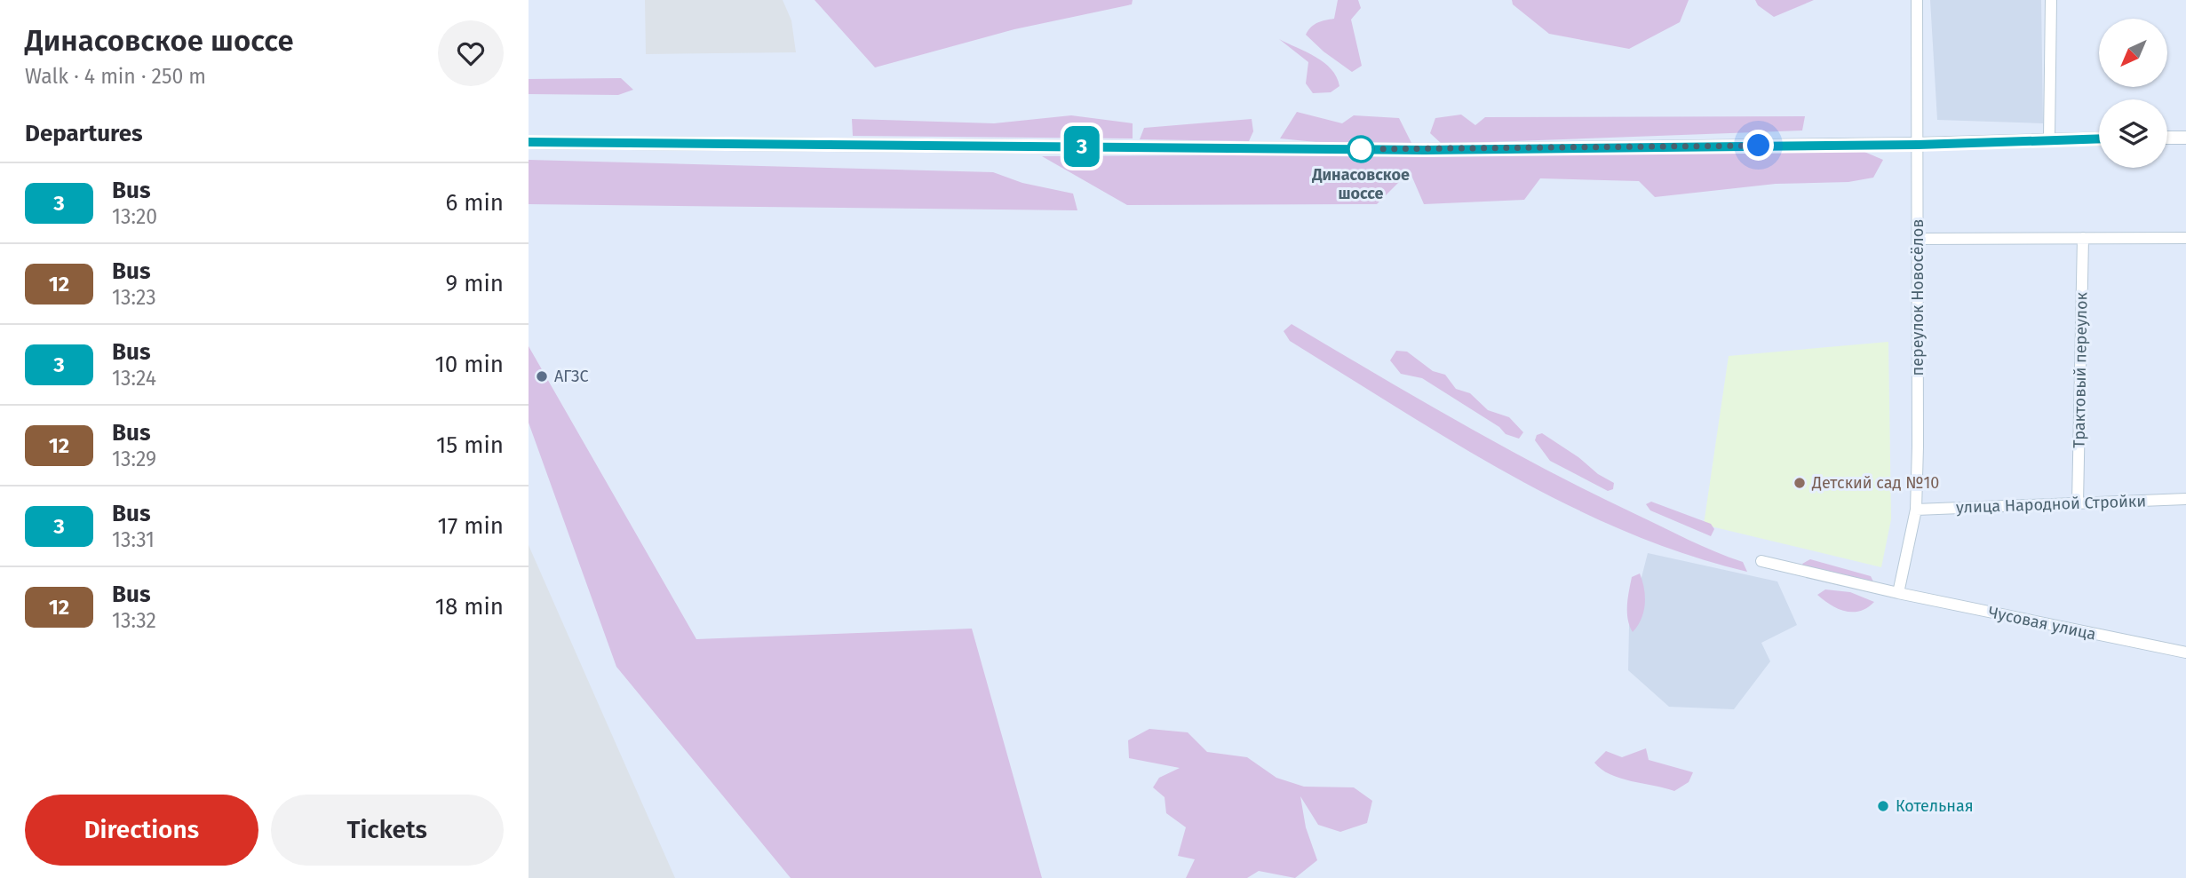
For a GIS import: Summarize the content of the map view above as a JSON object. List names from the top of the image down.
{
  "streets": {
    "street": [
      "переулок Новосёлов",
      "Трактовый переулок",
      "улица Народной Стройки",
      "Чусовая улица"
    ]
  },
  "crossings": [
    ["переулок Новосёлов", "улица Народной Стройки"],
    ["переулок Новосёлов", "Чусовая улица"],
    ["Трактовый переулок", "улица Народной Стройки"]
  ],
  "places": [
    "Динасовское шоссе",
    "АГЗС",
    "Детский сад №10",
    "Котельная"
  ],
  "lines": ["bus line 3"],
  "north": "bottom left",
  "page": {
    "heading": [
      ["Динасовское шоссе", "Walk · 4 min · 250 m"],
      "Departures"
    ],
    "on_map": "3",
    "list": [
      {
        "mark": "3",
        "name": "Bus",
        "note": "13:20",
        "value": "6 min"
      },
      {
        "mark": "12",
        "name": "Bus",
        "note": "13:23",
        "value": "9 min"
      },
      {
        "mark": "3",
        "name": "Bus",
        "note": "13:24",
        "value": "10 min"
      },
      {
        "mark": "12",
        "name": "Bus",
        "note": "13:29",
        "value": "15 min"
      },
      {
        "mark": "3",
        "name": "Bus",
        "note": "13:31",
        "value": "17 min"
      },
      {
        "mark": "12",
        "name": "Bus",
        "note": "13:32",
        "value": "18 min"
      }
    ],
    "buttons": ["Directions", "Tickets"]
  }
}
